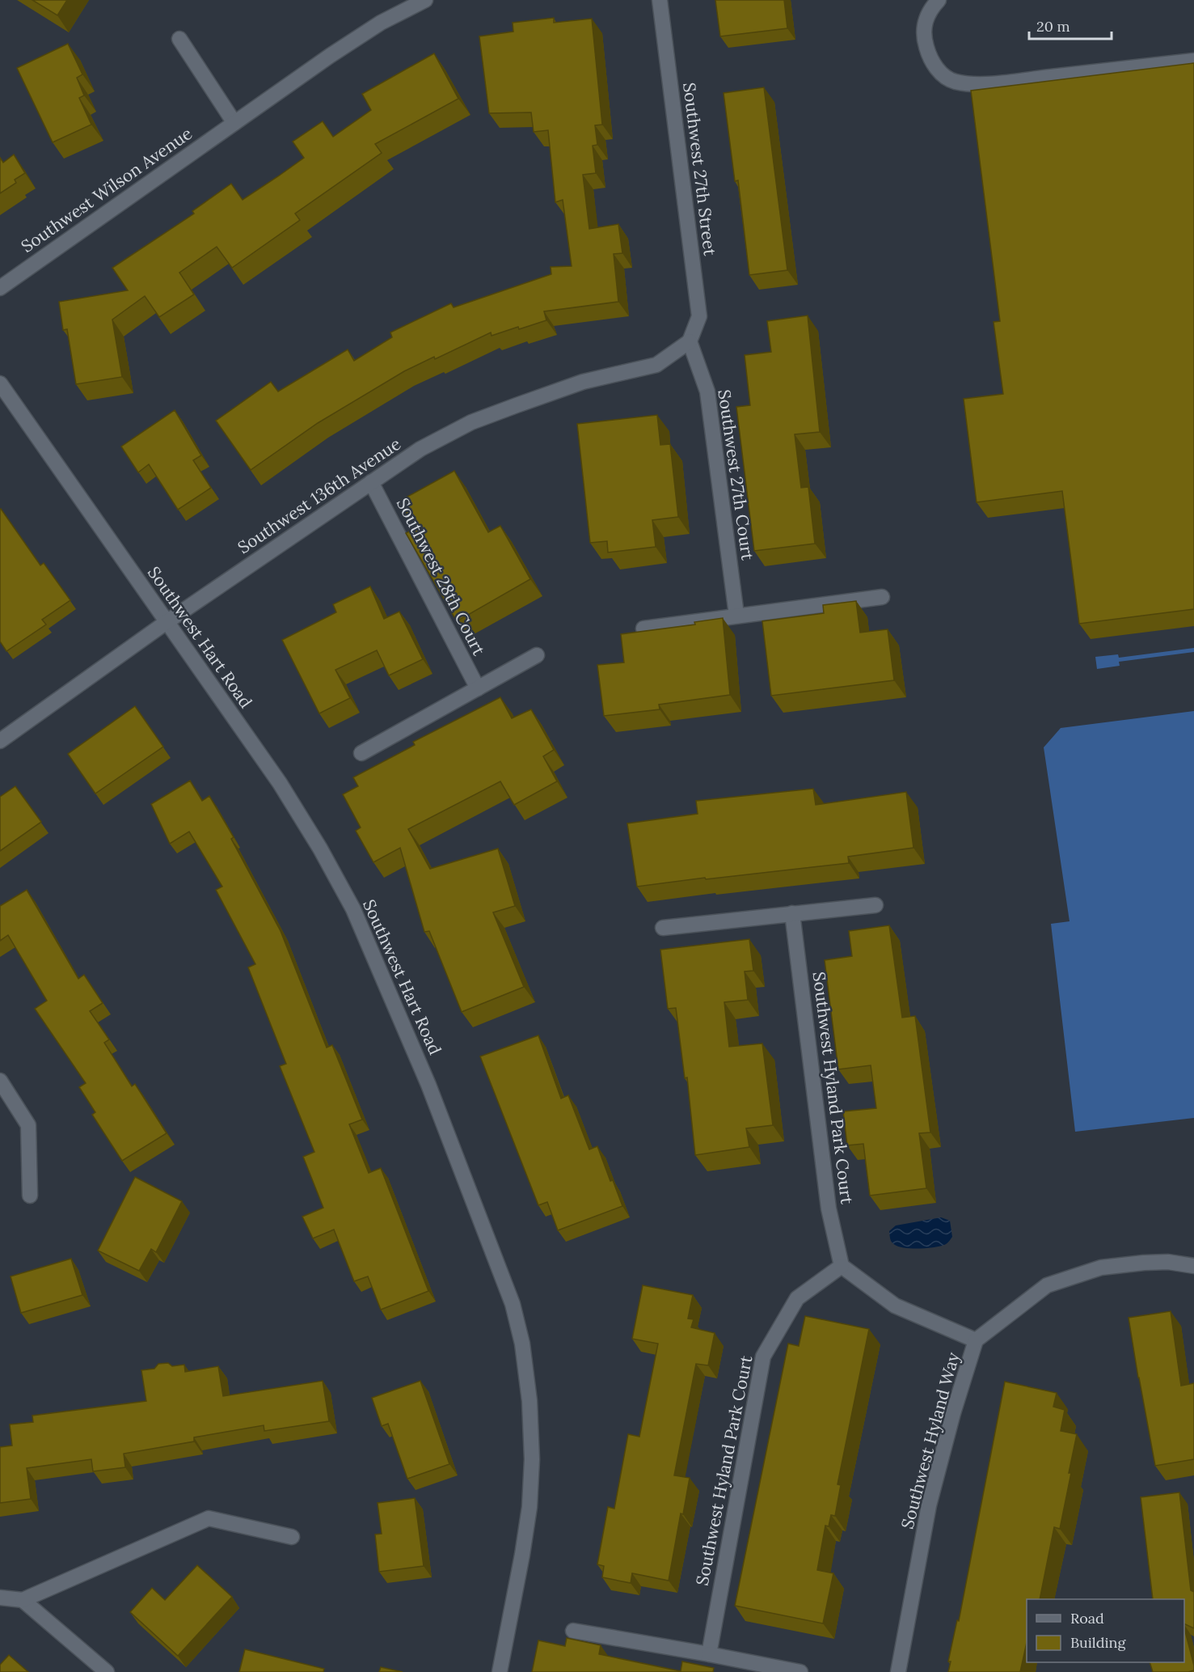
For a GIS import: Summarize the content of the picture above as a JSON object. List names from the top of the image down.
{
  "streets": {
    "street": [
      "Southwest 27th Street",
      "Southwest Wilson Avenue",
      "Southwest 27th Court",
      "Southwest 136th Avenue",
      "Southwest 28th Court",
      "Southwest Hart Road",
      "Southwest Hyland Park Court",
      "Southwest Hyland Way"
    ]
  },
  "crossings": [
    ["Southwest 27th Street", "Southwest 27th Court"],
    ["Southwest 27th Street", "Southwest 136th Avenue"],
    ["Southwest 27th Court", "Southwest 136th Avenue"],
    ["Southwest 136th Avenue", "Southwest 28th Court"],
    ["Southwest 136th Avenue", "Southwest Hart Road"]
  ],
  "legend": ["Road", "Building"],
  "scale_bar": "20 m"
}
